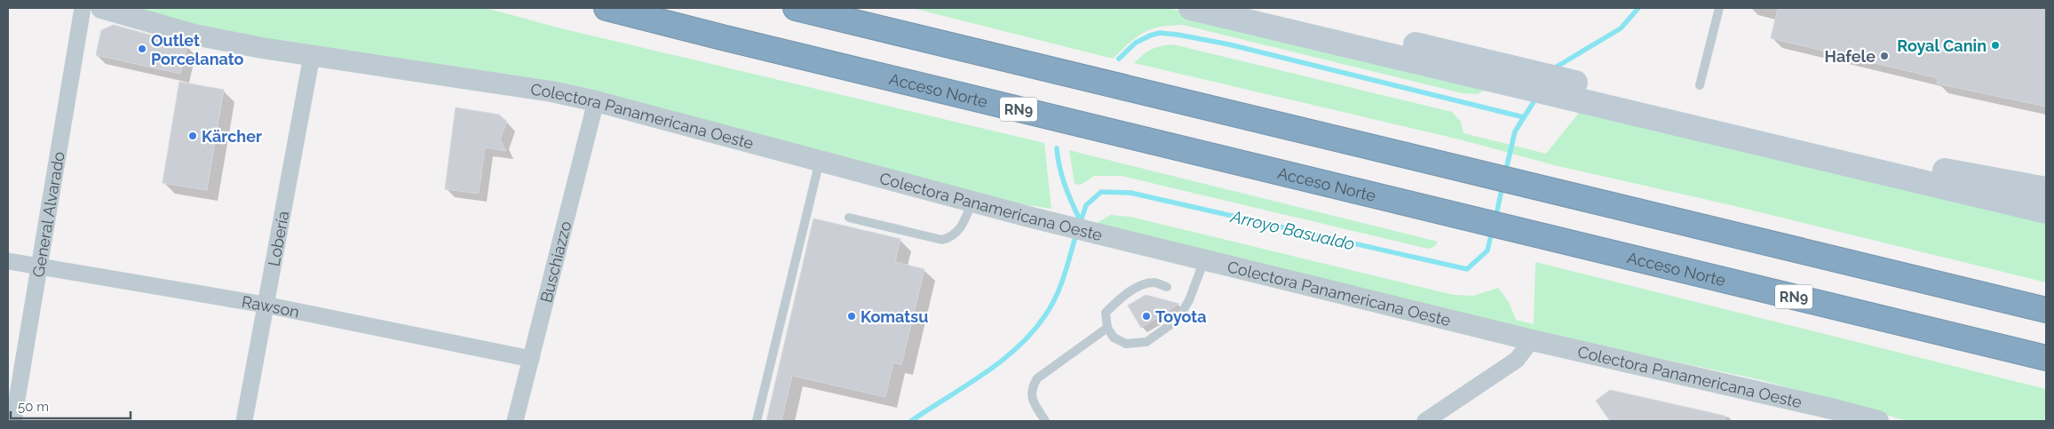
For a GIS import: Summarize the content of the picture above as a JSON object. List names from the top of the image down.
{
  "streets": {
    "highway": ["Acceso Norte", "RN9"],
    "street": [
      "Colectora Panamericana Oeste",
      "General Alvarado",
      "Lobería",
      "Buschiazzo",
      "Rawson"
    ]
  },
  "crossings": [
    ["Colectora Panamericana Oeste", "Lobería"],
    ["Colectora Panamericana Oeste", "Buschiazzo"],
    ["General Alvarado", "Rawson"],
    ["Lobería", "Rawson"],
    ["Buschiazzo", "Rawson"]
  ],
  "water": ["Arroyo Basualdo"],
  "places": [
    "Royal Canin",
    "Outlet Porcelanato",
    "Hafele",
    "Kärcher",
    "Komatsu",
    "Toyota"
  ],
  "scale_bar": "50 m"
}
